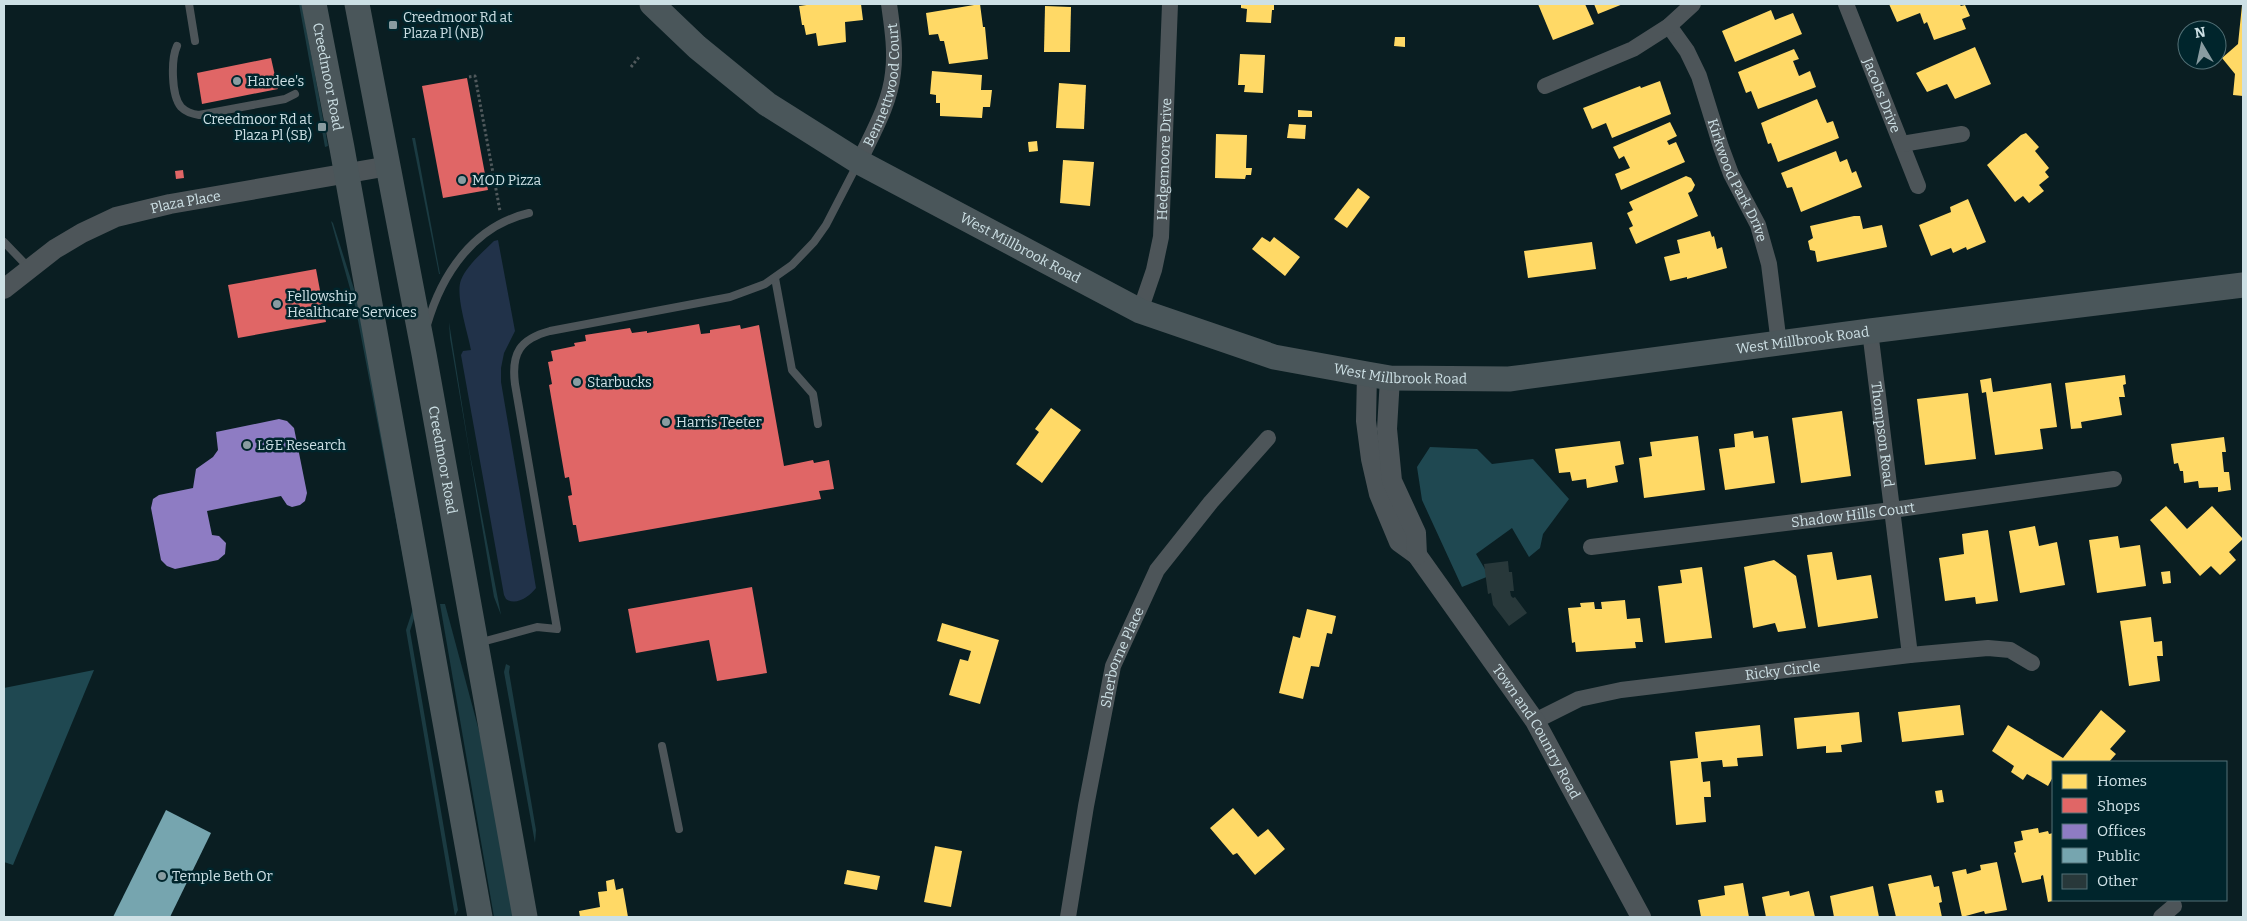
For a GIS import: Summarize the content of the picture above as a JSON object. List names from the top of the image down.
{
  "streets": {
    "main road": ["Creedmoor Road", "West Millbrook Road"],
    "street": [
      "Bennettwood Court",
      "Jacobs Drive",
      "Hedgemoore Drive",
      "Kirkwood Park Drive",
      "Plaza Place",
      "Thompson Road",
      "Shadow Hills Court",
      "Sherborne Place",
      "Ricky Circle",
      "Town and Country Road"
    ]
  },
  "crossings": [
    ["Creedmoor Road", "Plaza Place"],
    ["Bennettwood Court", "West Millbrook Road"],
    ["Hedgemoore Drive", "West Millbrook Road"],
    ["Kirkwood Park Drive", "West Millbrook Road"],
    ["West Millbrook Road", "Thompson Road"],
    ["West Millbrook Road", "Town and Country Road"],
    ["Thompson Road", "Shadow Hills Court"],
    ["Thompson Road", "Ricky Circle"],
    ["Ricky Circle", "Town and Country Road"]
  ],
  "places": {
    "transit": ["Creedmoor Rd at Plaza Pl (NB)", "Creedmoor Rd at Plaza Pl (SB)"],
    "other": [
      "Hardee's",
      "MOD Pizza",
      "Fellowship Healthcare Services",
      "Starbucks",
      "Harris Teeter",
      "L&E Research",
      "Temple Beth Or"
    ]
  },
  "legend": [
    "Homes",
    "Shops",
    "Offices",
    "Public",
    "Other"
  ],
  "north": "top"
}
